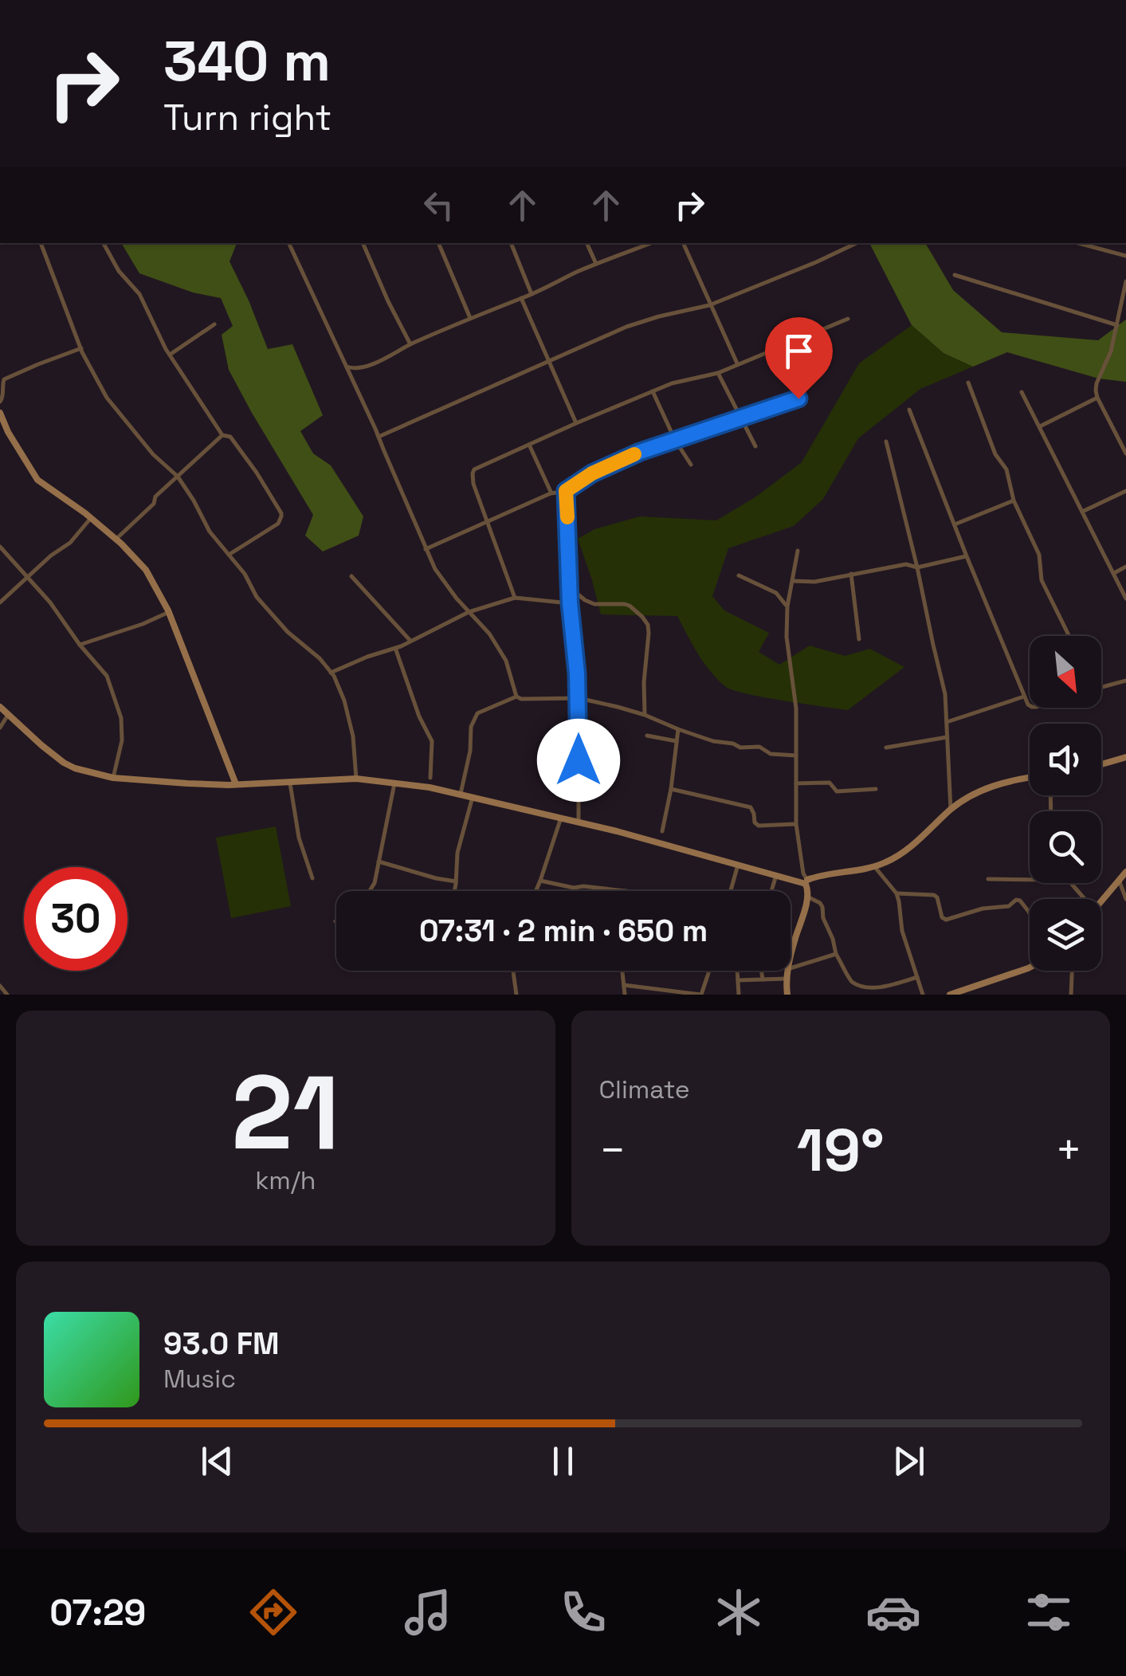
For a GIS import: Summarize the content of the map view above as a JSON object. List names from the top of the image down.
{
  "north": "bottom right",
  "page": {
    "turn": ["340 m", "Turn right"],
    "limit": "30",
    "trip": "07:31 · 2 min · 650 m",
    "tile": [
      ["21", "km/h"],
      "Climate"
    ],
    "heat": ["−", "19°", "+"],
    "song": ["93.0 FM", "Music"],
    "tabs": "07:29"
  }
}
